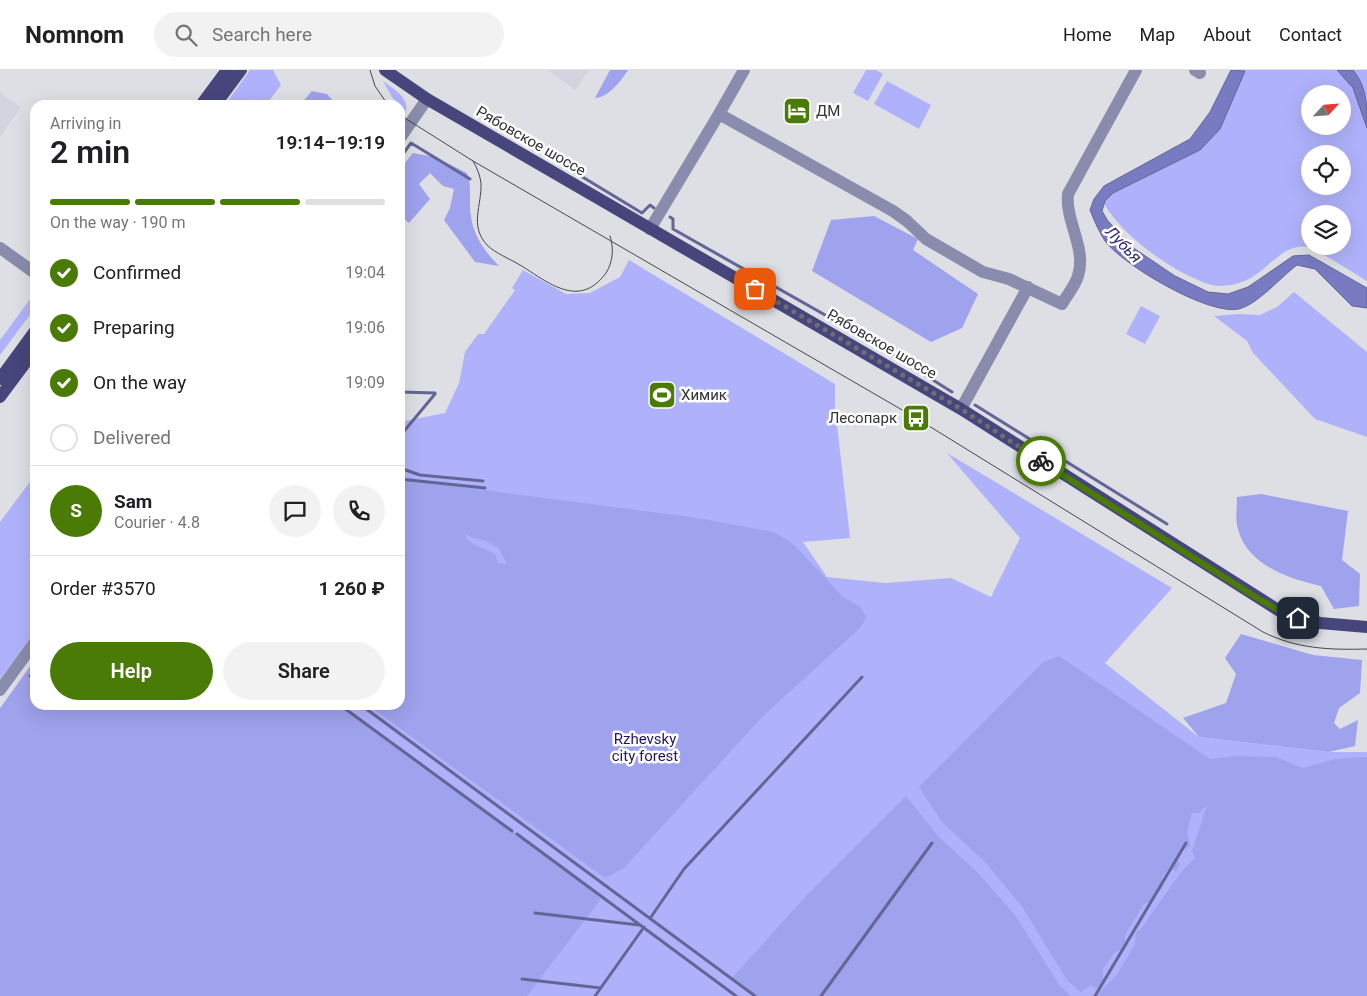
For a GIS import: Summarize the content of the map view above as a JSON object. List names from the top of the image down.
{
  "streets": {
    "main road": ["Рябовское шоссе"]
  },
  "water": ["Лубья"],
  "parks": ["Rzhevsky city forest"],
  "places": {
    "hotel": ["ДМ"],
    "sports": ["Химик"],
    "bus stop": ["Лесопарк"]
  },
  "north": "top right",
  "page": {
    "header": "Nomnom",
    "search": "Search here",
    "nav": [
      "Home",
      "Map",
      "About",
      "Contact"
    ],
    "heading": ["2 min", "Arriving in", "19:14–19:19"],
    "panel": [
      "Sam",
      "Courier · 4.8",
      "Order #3570",
      "1 260 ₽"
    ],
    "bar": "On the way · 190 m",
    "list": [
      ["Confirmed", "19:04"],
      ["Preparing", "19:06"],
      ["On the way", "19:09"],
      "Delivered"
    ],
    "round": "S",
    "buttons": ["Help", "Share"]
  }
}
